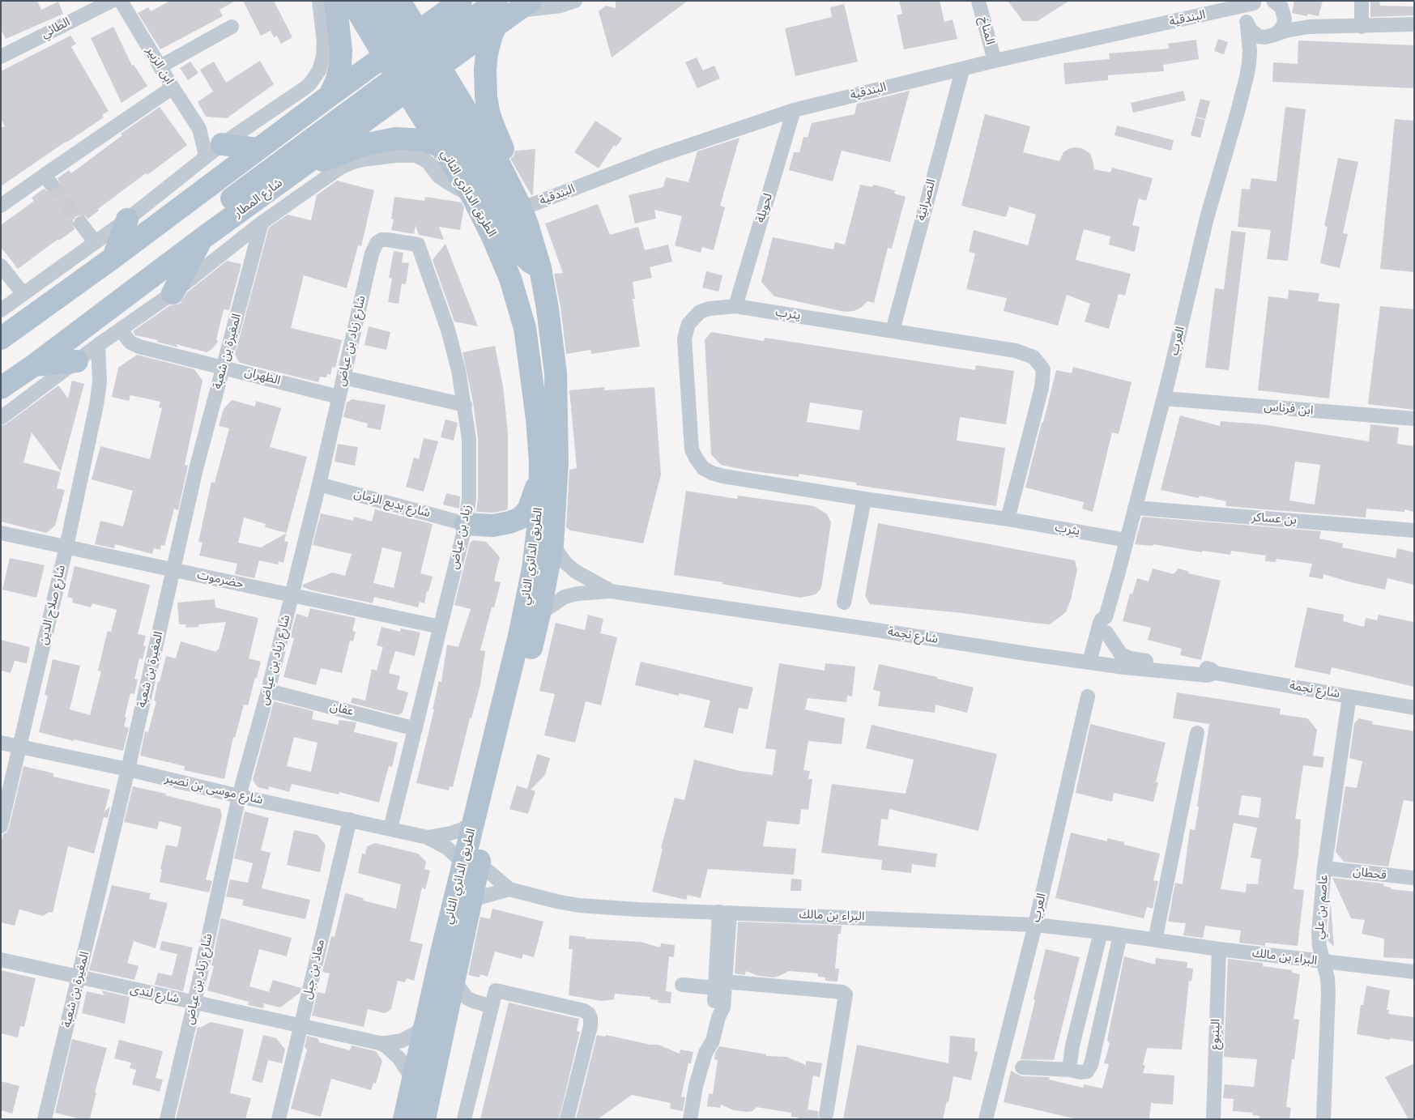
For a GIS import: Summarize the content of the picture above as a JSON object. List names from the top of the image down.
{
  "streets": {
    "main road": ["الطريق الدائري الثاني", "شارع المطار"],
    "street": [
      "البندقية",
      "الطائي",
      "المناخ",
      "ابن الزبير",
      "النصرانية",
      "لحويلة",
      "يثرب",
      "شارع زياد بن عياض",
      "العرب",
      "المغيرة بن شعبة",
      "الظهران",
      "ابن فرناس",
      "شارع بديع الزمان",
      "بن عساكر",
      "زياد بن عياض",
      "حضرموت",
      "شارع صلاح الدين",
      "شارع نجمة",
      "عفان",
      "شارع موسى بن نصير",
      "قحطان",
      "عاصم بن علي",
      "البراء بن مالك",
      "معاذ بن جبل",
      "شارع لندى",
      "الينبوع"
    ]
  },
  "crossings": [
    ["البندقية", "المناخ"],
    ["البندقية", "الطريق الدائري الثاني"],
    ["البندقية", "النصرانية"],
    ["البندقية", "لحويلة"],
    ["الطريق الدائري الثاني", "شارع المطار"],
    ["الطريق الدائري الثاني", "شارع نجمة"],
    ["الطريق الدائري الثاني", "شارع موسى بن نصير"],
    ["الطريق الدائري الثاني", "البراء بن مالك"],
    ["الطريق الدائري الثاني", "شارع لندى"],
    ["شارع المطار", "المغيرة بن شعبة"],
    ["شارع المطار", "الظهران"],
    ["شارع المطار", "شارع صلاح الدين"],
    ["النصرانية", "يثرب"],
    ["لحويلة", "يثرب"],
    ["يثرب", "العرب"],
    ["شارع زياد بن عياض", "الظهران"],
    ["شارع زياد بن عياض", "شارع بديع الزمان"],
    ["شارع زياد بن عياض", "زياد بن عياض"],
    ["شارع زياد بن عياض", "حضرموت"],
    ["شارع زياد بن عياض", "عفان"],
    ["شارع زياد بن عياض", "شارع موسى بن نصير"],
    ["شارع زياد بن عياض", "شارع لندى"],
    ["العرب", "ابن فرناس"],
    ["العرب", "بن عساكر"],
    ["العرب", "شارع نجمة"],
    ["العرب", "البراء بن مالك"],
    ["المغيرة بن شعبة", "الظهران"],
    ["المغيرة بن شعبة", "حضرموت"],
    ["المغيرة بن شعبة", "شارع موسى بن نصير"],
    ["المغيرة بن شعبة", "شارع لندى"],
    ["شارع بديع الزمان", "زياد بن عياض"],
    ["زياد بن عياض", "حضرموت"],
    ["زياد بن عياض", "عفان"],
    ["زياد بن عياض", "شارع موسى بن نصير"],
    ["حضرموت", "شارع صلاح الدين"],
    ["شارع صلاح الدين", "شارع موسى بن نصير"],
    ["شارع نجمة", "عاصم بن علي"],
    ["شارع موسى بن نصير", "البراء بن مالك"],
    ["شارع موسى بن نصير", "معاذ بن جبل"],
    ["قحطان", "عاصم بن علي"],
    ["عاصم بن علي", "البراء بن مالك"],
    ["البراء بن مالك", "الينبوع"],
    ["معاذ بن جبل", "شارع لندى"]
  ]
}
